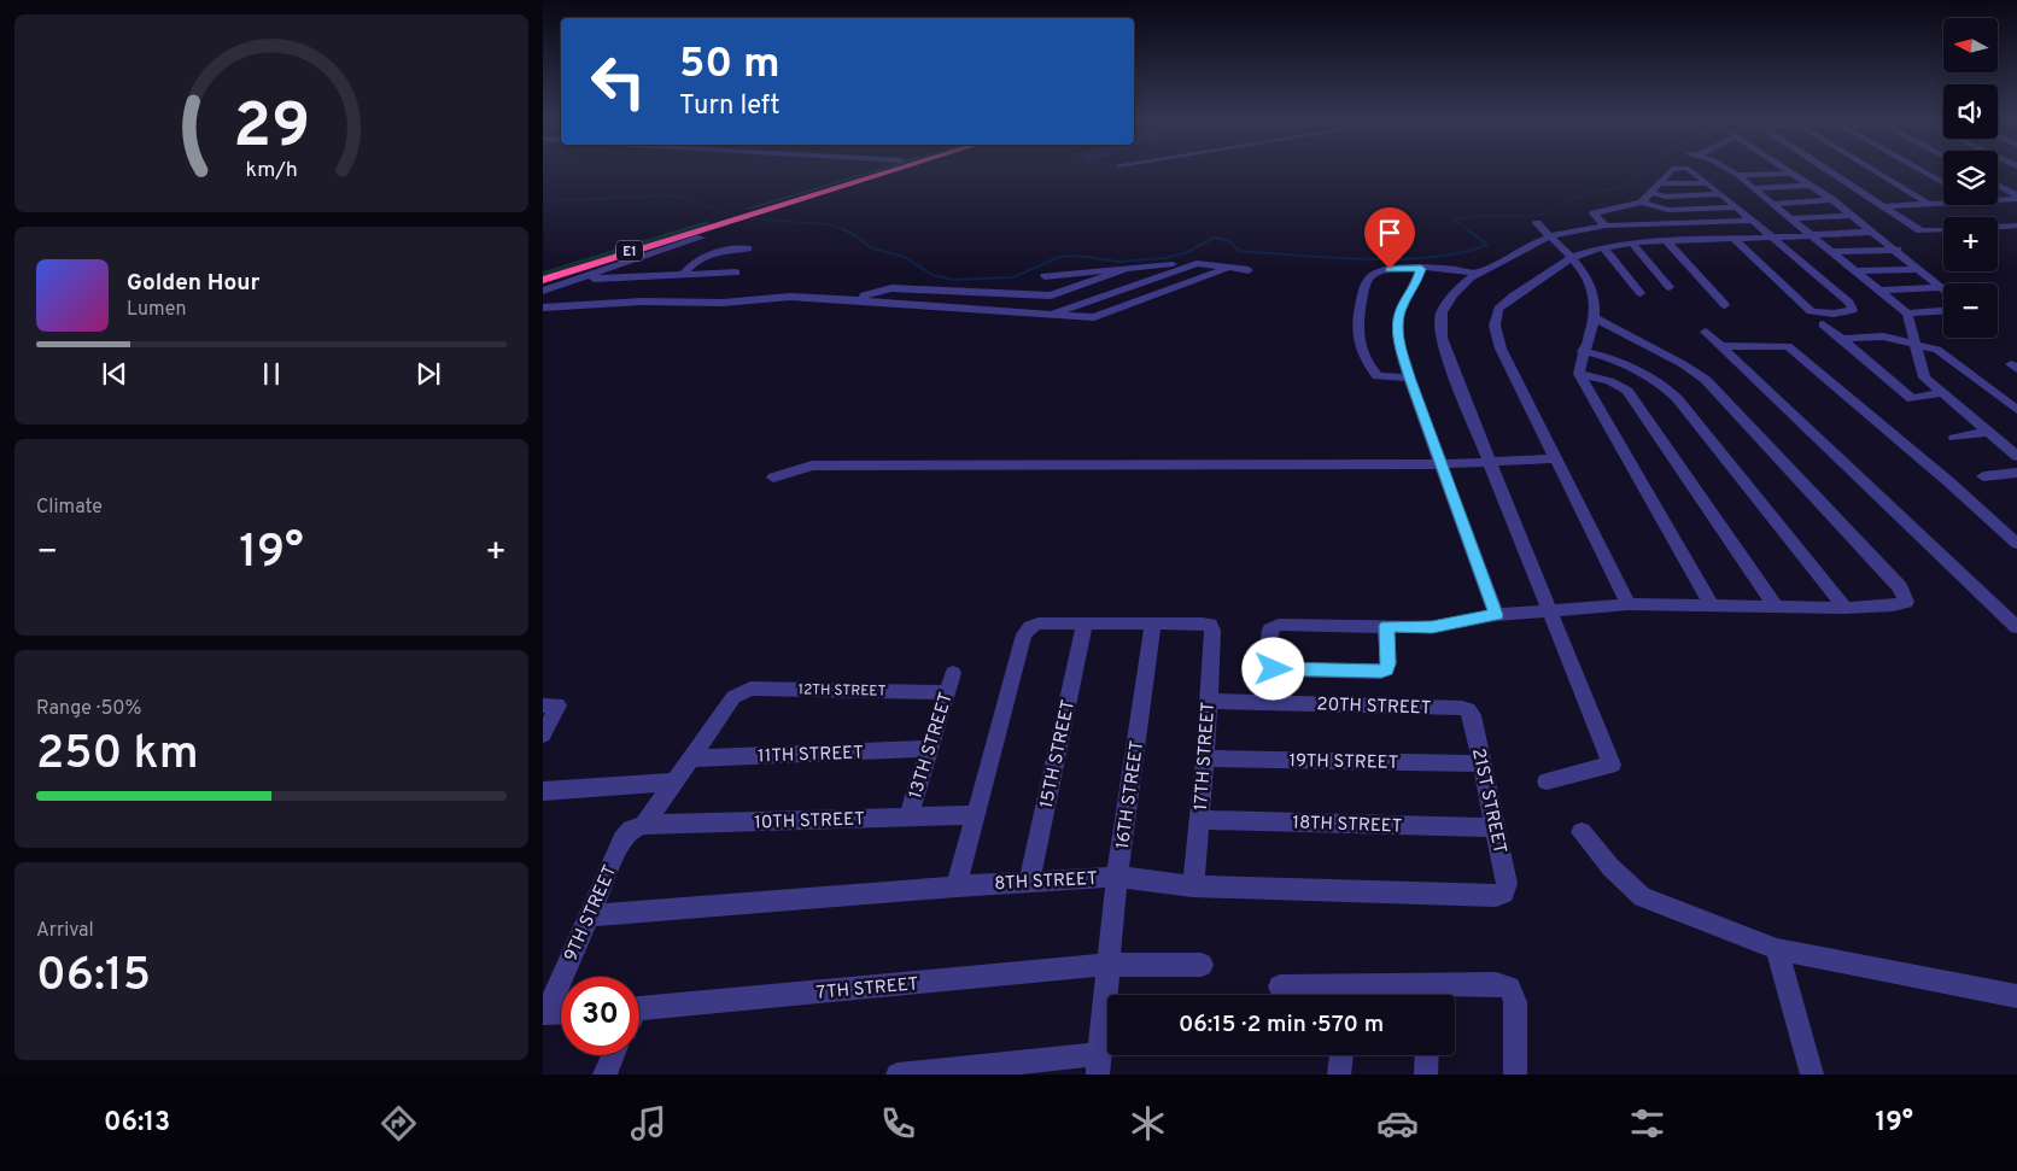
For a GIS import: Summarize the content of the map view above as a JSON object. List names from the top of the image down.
{
  "streets": {
    "highway": ["E1"],
    "street": [
      "12TH STREET",
      "20TH STREET",
      "13TH STREET",
      "11TH STREET",
      "15TH STREET",
      "17TH STREET",
      "19TH STREET",
      "16TH STREET",
      "21ST STREET",
      "10TH STREET",
      "18TH STREET",
      "8TH STREET",
      "9TH STREET",
      "7TH STREET"
    ]
  },
  "crossings": [
    ["12TH STREET", "13TH STREET"],
    ["12TH STREET", "9TH STREET"],
    ["20TH STREET", "17TH STREET"],
    ["20TH STREET", "21ST STREET"],
    ["13TH STREET", "11TH STREET"],
    ["13TH STREET", "10TH STREET"],
    ["11TH STREET", "9TH STREET"],
    ["15TH STREET", "8TH STREET"],
    ["17TH STREET", "19TH STREET"],
    ["17TH STREET", "16TH STREET"],
    ["17TH STREET", "18TH STREET"],
    ["17TH STREET", "8TH STREET"],
    ["19TH STREET", "21ST STREET"],
    ["16TH STREET", "8TH STREET"],
    ["16TH STREET", "7TH STREET"],
    ["21ST STREET", "18TH STREET"],
    ["21ST STREET", "8TH STREET"],
    ["10TH STREET", "9TH STREET"],
    ["8TH STREET", "9TH STREET"]
  ],
  "north": "left",
  "page": {
    "map_buttons": ["+", "−"],
    "turn": ["50 m", "Turn left"],
    "song": ["Golden Hour", "Lumen"],
    "tile": [
      "Climate",
      ["Range · 50%", "250 km"],
      ["Arrival", "06:15"]
    ],
    "heat": ["−", "19°", "+"],
    "limit": "30",
    "trip": "06:15 · 2 min · 570 m",
    "tabs": ["06:13", "19°"],
    "gauge": ["29", "km/h"]
  }
}
